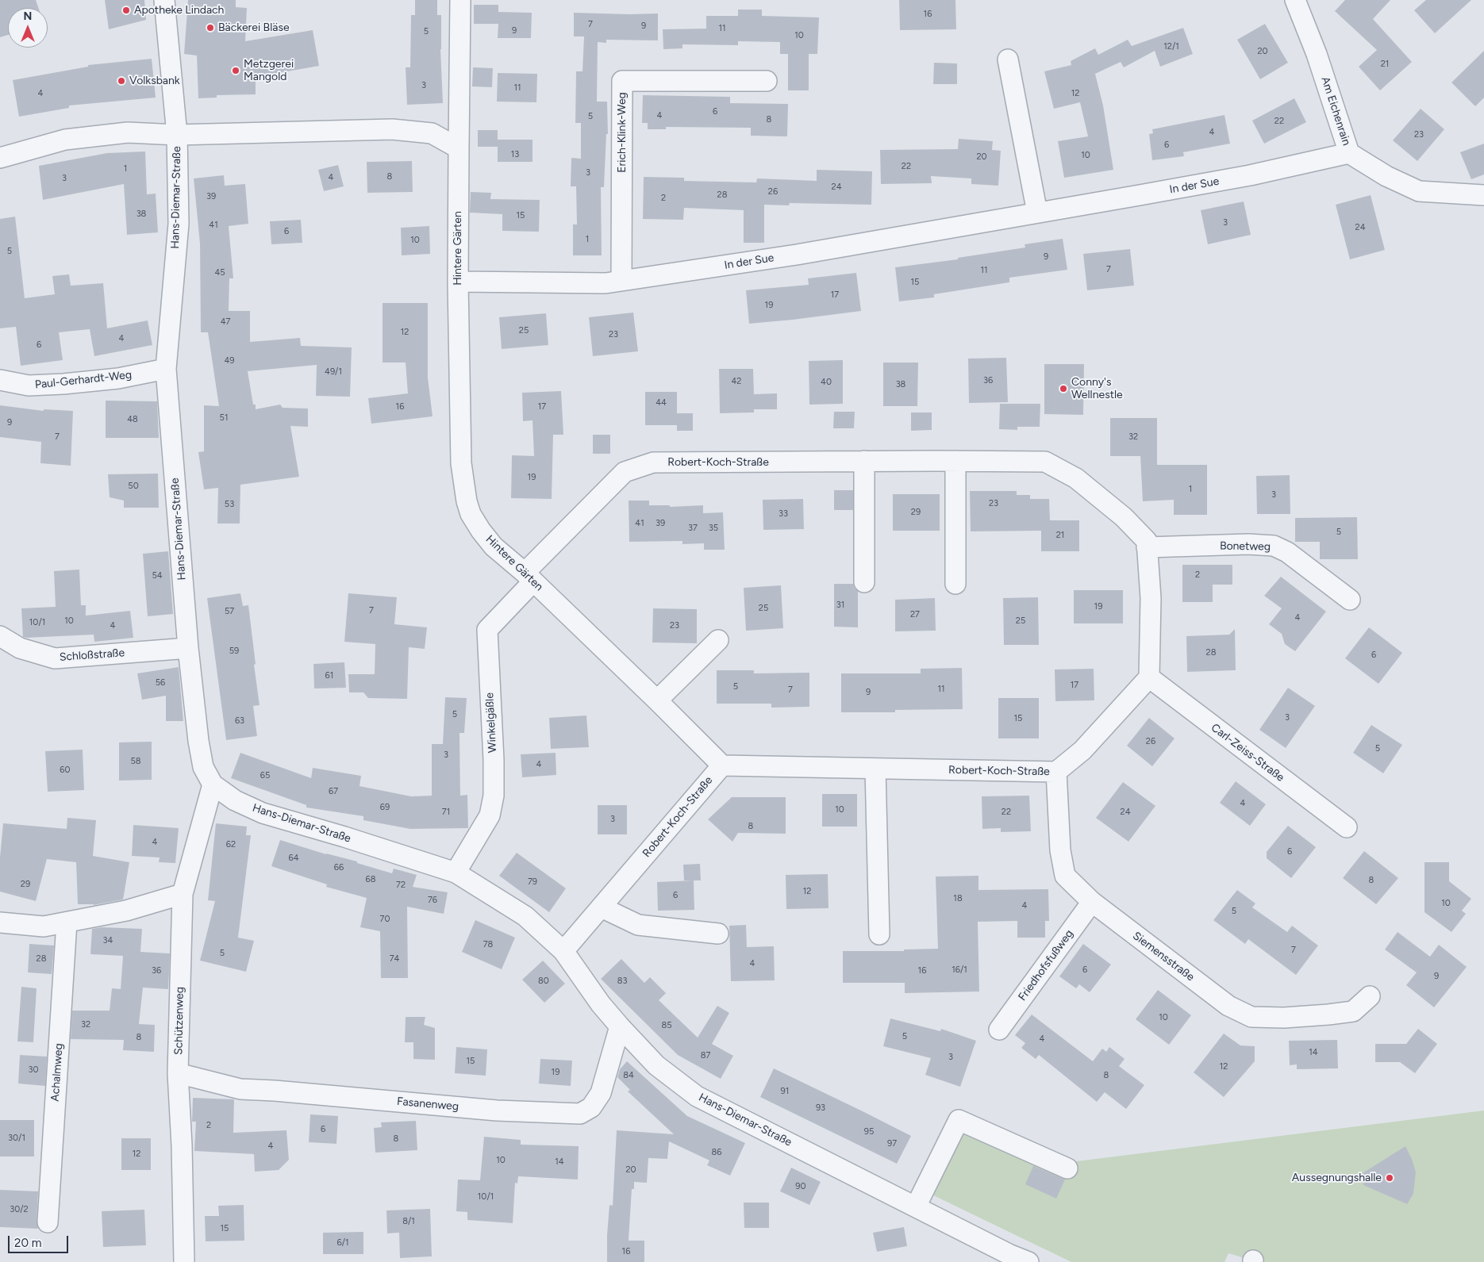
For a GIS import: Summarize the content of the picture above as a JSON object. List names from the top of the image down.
{
  "streets": {
    "street": [
      "Am Eichenrain",
      "Erich-Klink-Weg",
      "In der Sue",
      "Hans-Diemar-Straße",
      "Hintere Gärten",
      "Paul-Gerhardt-Weg",
      "Robert-Koch-Straße",
      "Bonetweg",
      "Schloßstraße",
      "Winkelgäßle",
      "Carl-Zeiss-Straße",
      "Siemensstraße",
      "Friedhofsfußweg",
      "Schützenweg",
      "Achalmweg",
      "Fasanenweg"
    ]
  },
  "crossings": [
    ["Am Eichenrain", "In der Sue"],
    ["Erich-Klink-Weg", "In der Sue"],
    ["In der Sue", "Hintere Gärten"],
    ["Hans-Diemar-Straße", "Paul-Gerhardt-Weg"],
    ["Hans-Diemar-Straße", "Robert-Koch-Straße"],
    ["Hans-Diemar-Straße", "Schloßstraße"],
    ["Hans-Diemar-Straße", "Winkelgäßle"],
    ["Hans-Diemar-Straße", "Schützenweg"],
    ["Hans-Diemar-Straße", "Fasanenweg"],
    ["Hintere Gärten", "Robert-Koch-Straße"],
    ["Hintere Gärten", "Winkelgäßle"],
    ["Robert-Koch-Straße", "Bonetweg"],
    ["Robert-Koch-Straße", "Winkelgäßle"],
    ["Robert-Koch-Straße", "Carl-Zeiss-Straße"],
    ["Robert-Koch-Straße", "Siemensstraße"],
    ["Siemensstraße", "Friedhofsfußweg"],
    ["Schützenweg", "Fasanenweg"]
  ],
  "places": [
    "Apotheke Lindach",
    "Bäckerei Bläse",
    "Metzgerei Mangold",
    "Volksbank",
    "Conny's Wellnestle",
    "Aussegnungshalle"
  ],
  "house_numbers": [
    "16",
    "7",
    "9",
    "11",
    "9",
    "5",
    "10",
    "12/1",
    "20",
    "21",
    "3",
    "11",
    "4",
    "12",
    "6",
    "4",
    "5",
    "8",
    "22",
    "4",
    "23",
    "6",
    "13",
    "10",
    "20",
    "22",
    "1",
    "3",
    "8",
    "4",
    "3",
    "24",
    "26",
    "28",
    "39",
    "2",
    "38",
    "15",
    "3",
    "41",
    "24",
    "6",
    "1",
    "10",
    "5",
    "9",
    "7",
    "11",
    "45",
    "15",
    "17",
    "19",
    "47",
    "25",
    "12",
    "23",
    "4",
    "6",
    "49",
    "49/1",
    "36",
    "42",
    "40",
    "38",
    "44",
    "16",
    "17",
    "51",
    "48",
    "9",
    "7",
    "32",
    "19",
    "50",
    "1",
    "3",
    "23",
    "53",
    "29",
    "33",
    "41",
    "39",
    "37",
    "35",
    "5",
    "21",
    "2",
    "54",
    "31",
    "19",
    "25",
    "7",
    "57",
    "27",
    "4",
    "10",
    "25",
    "10/1",
    "4",
    "23",
    "59",
    "28",
    "6",
    "61",
    "56",
    "17",
    "5",
    "11",
    "7",
    "9",
    "5",
    "3",
    "15",
    "63",
    "26",
    "5",
    "3",
    "58",
    "4",
    "60",
    "65",
    "67",
    "4",
    "69",
    "10",
    "71",
    "22",
    "24",
    "3",
    "8",
    "4",
    "62",
    "6",
    "64",
    "66",
    "68",
    "8",
    "79",
    "29",
    "72",
    "12",
    "6",
    "18",
    "76",
    "10",
    "4",
    "5",
    "70",
    "34",
    "78",
    "7",
    "5",
    "28",
    "74",
    "4",
    "16/1",
    "6",
    "36",
    "16",
    "9",
    "80",
    "83",
    "10",
    "32",
    "85",
    "5",
    "8",
    "4",
    "14",
    "87",
    "3",
    "15",
    "12",
    "30",
    "19",
    "84",
    "8",
    "91",
    "93",
    "2",
    "6",
    "95",
    "30/1",
    "8",
    "97",
    "4",
    "86",
    "12",
    "10",
    "14",
    "20",
    "90",
    "10/1",
    "30/2",
    "8/1",
    "15",
    "6/1",
    "16"
  ],
  "scale_bar": "20 m",
  "north": "top"
}
